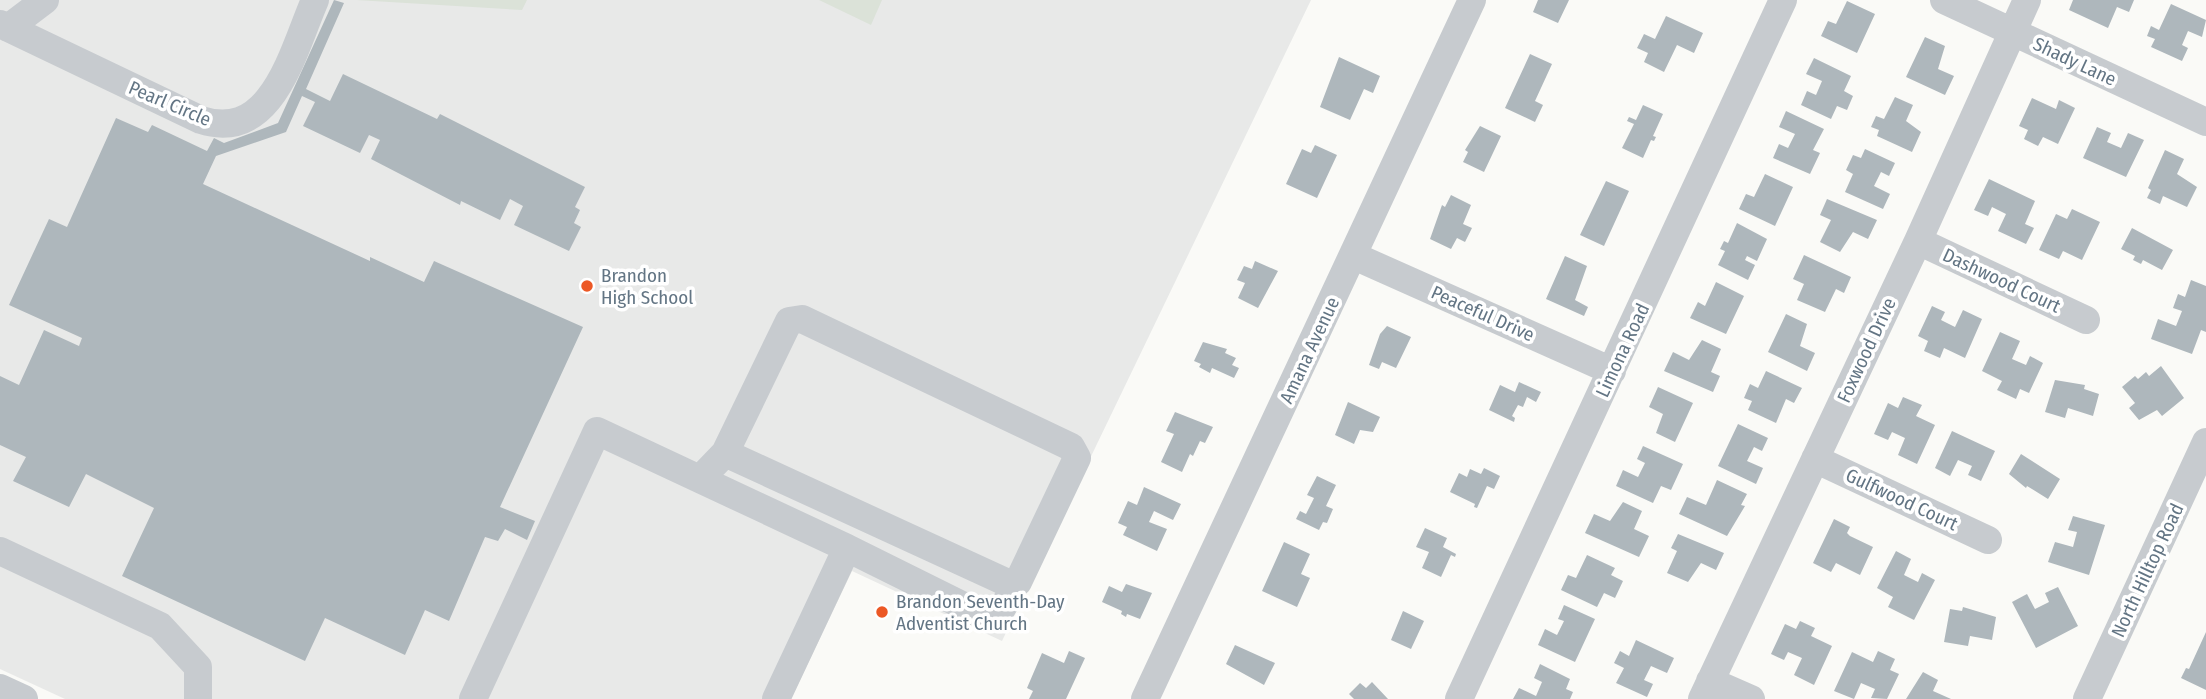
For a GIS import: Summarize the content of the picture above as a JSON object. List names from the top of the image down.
{
  "streets": {
    "street": [
      "Shady Lane",
      "Pearl Circle",
      "Dashwood Court",
      "Peaceful Drive",
      "Amana Avenue",
      "Limona Road",
      "Foxwood Drive",
      "Gulfwood Court",
      "North Hilltop Road"
    ]
  },
  "crossings": [
    ["Shady Lane", "Foxwood Drive"],
    ["Dashwood Court", "Foxwood Drive"],
    ["Peaceful Drive", "Amana Avenue"],
    ["Peaceful Drive", "Limona Road"],
    ["Foxwood Drive", "Gulfwood Court"]
  ],
  "places": ["Brandon High School", "Brandon Seventh-Day Adventist Church"]
}
